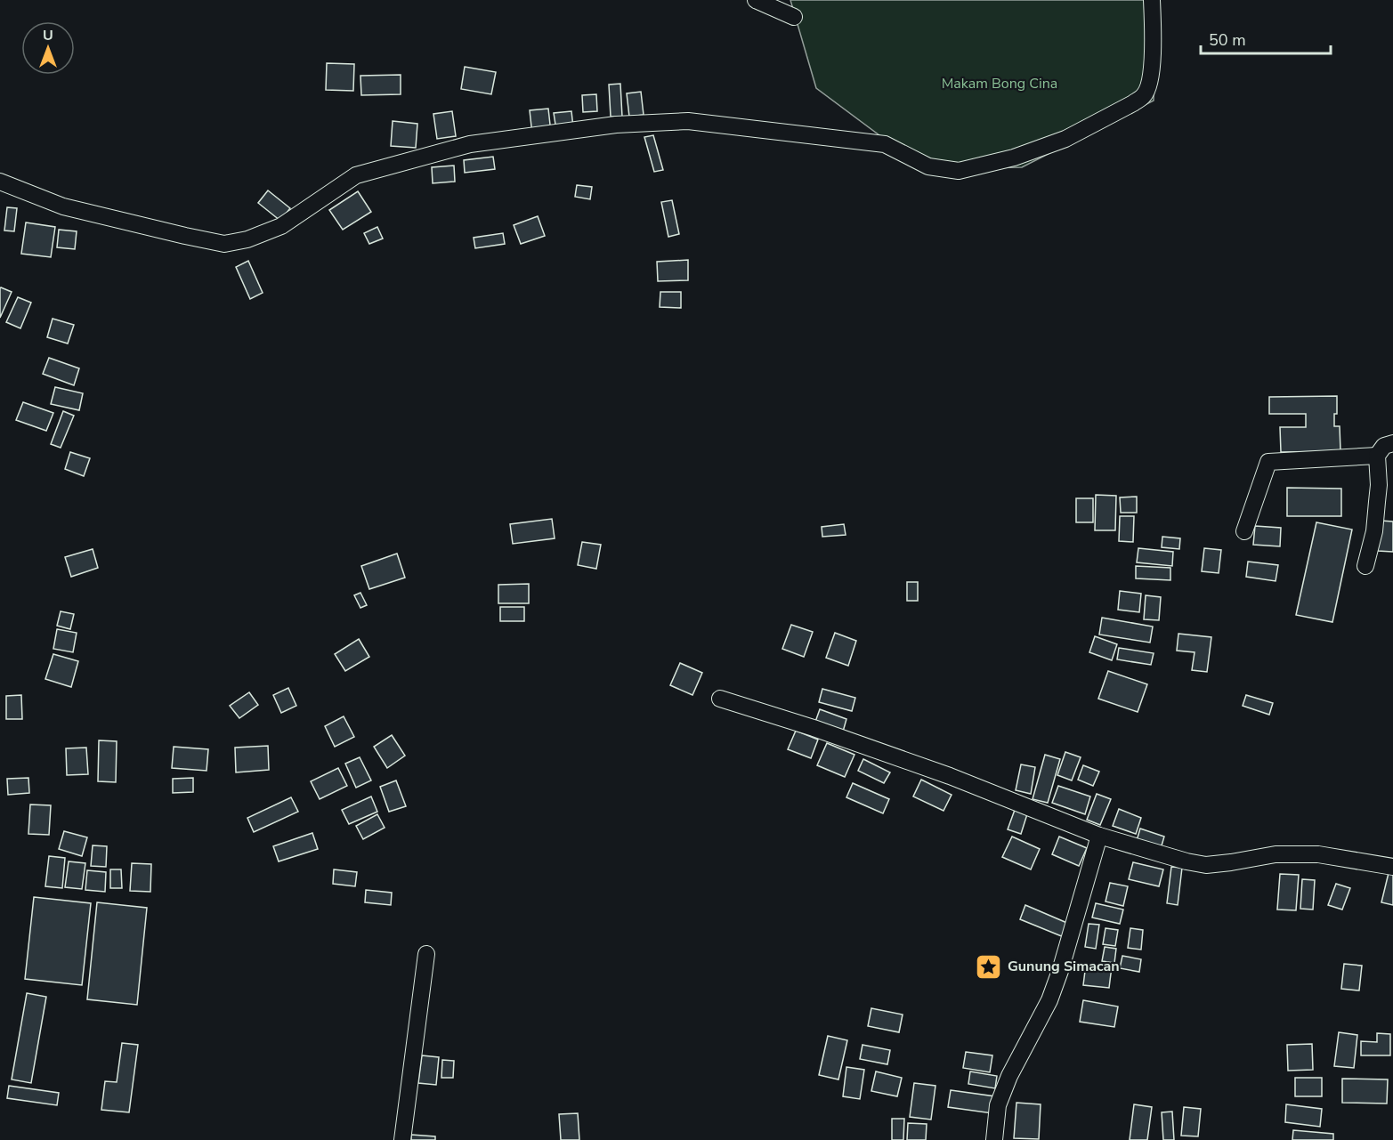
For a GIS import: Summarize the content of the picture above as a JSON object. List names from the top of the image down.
{
  "parks": ["Makam Bong Cina"],
  "places": {
    "place": ["Gunung Simacan"]
  },
  "scale_bar": "50 m",
  "north": "top"
}
